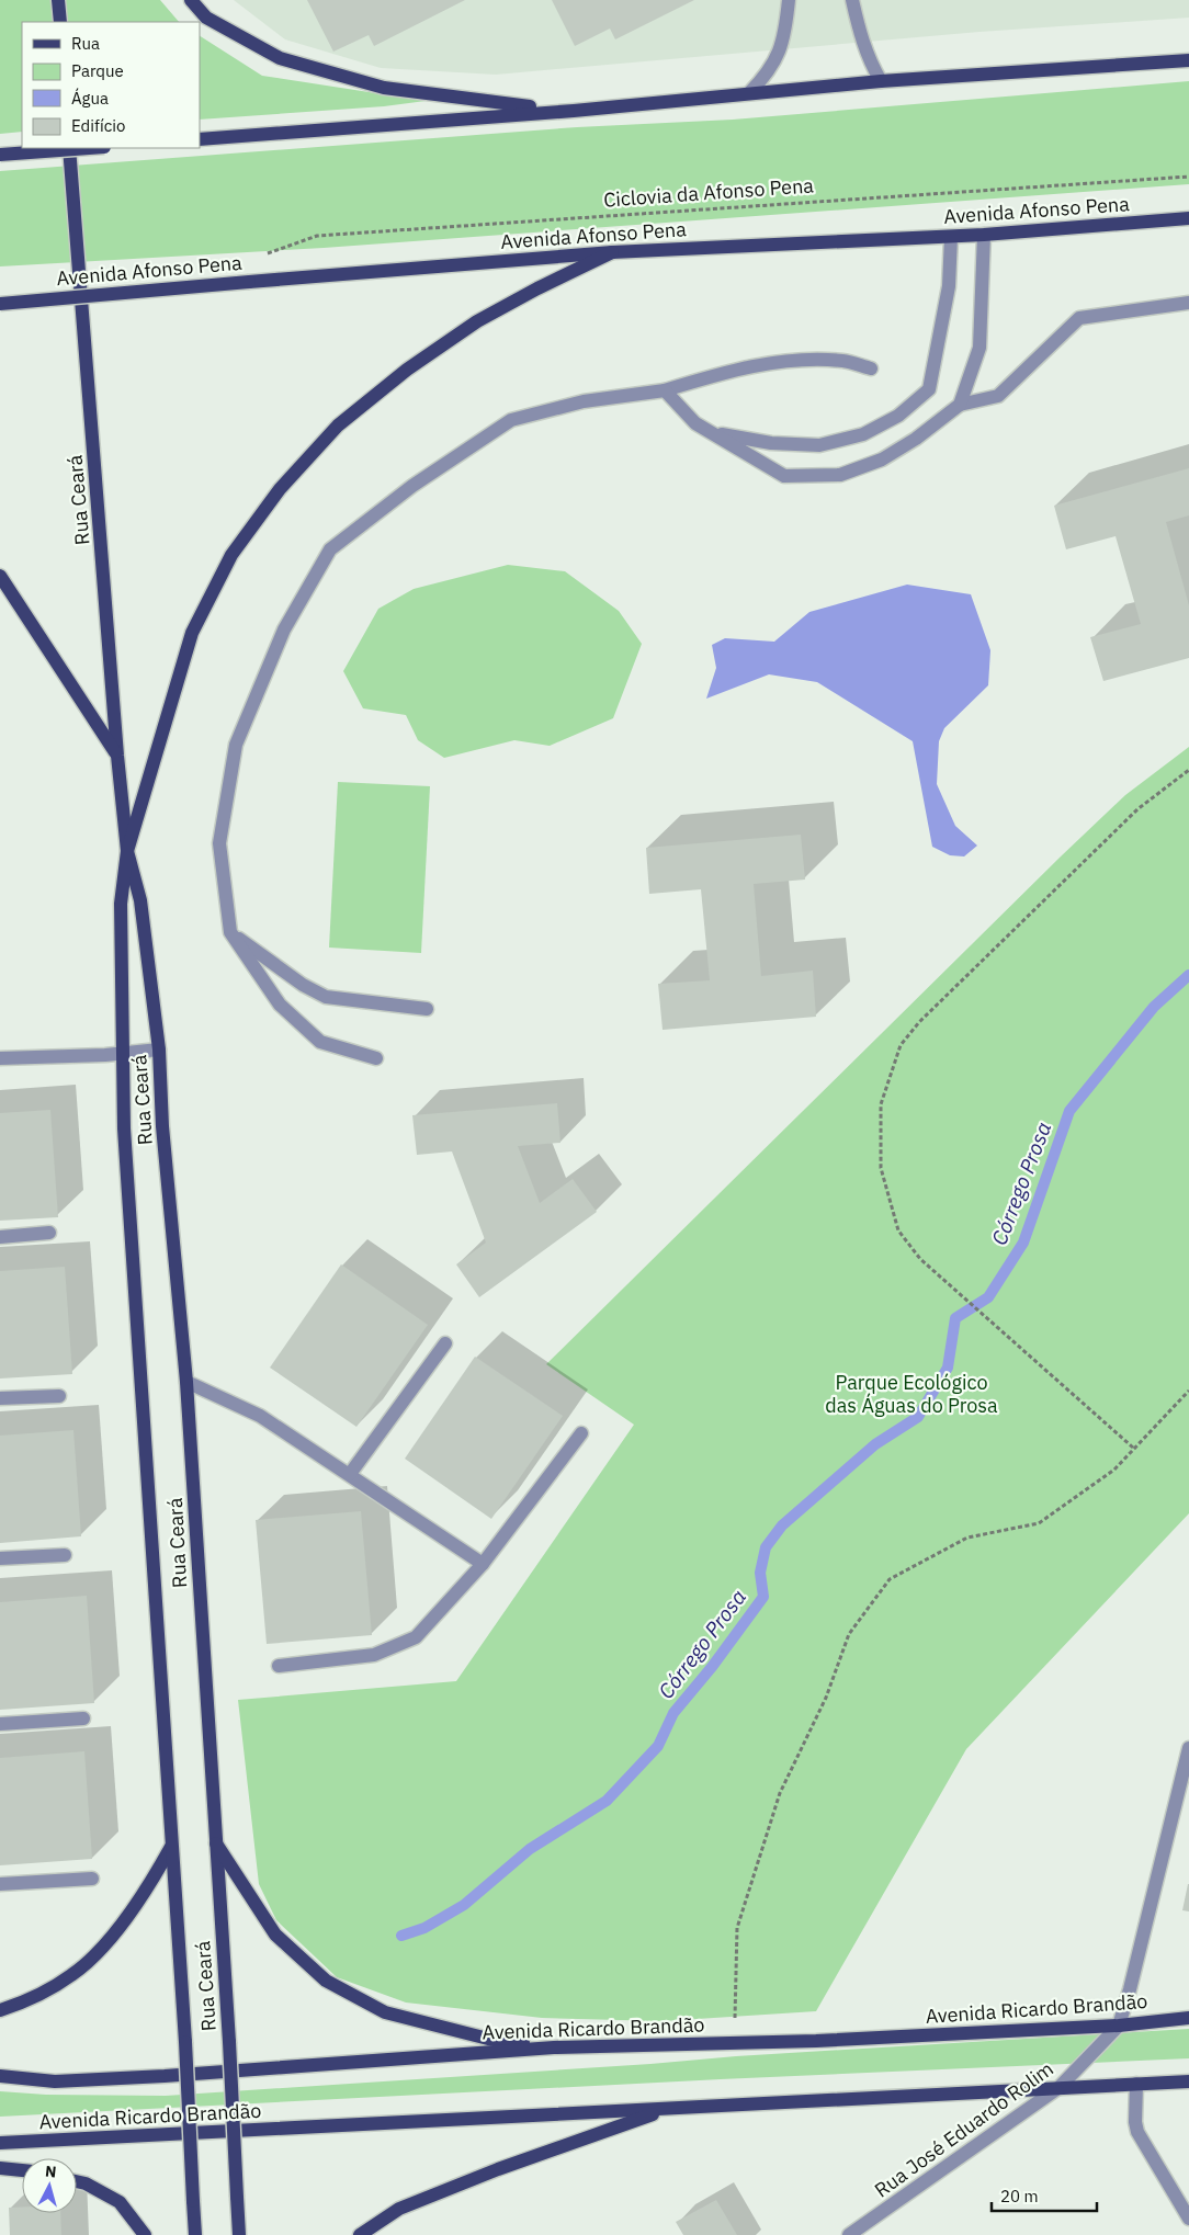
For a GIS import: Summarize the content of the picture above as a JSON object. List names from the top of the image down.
{
  "streets": {
    "main road": ["Avenida Afonso Pena", "Rua Ceará", "Avenida Ricardo Brandão"],
    "street": ["Rua José Eduardo Rolim"],
    "path": ["Ciclovia da Afonso Pena"]
  },
  "crossings": [
    ["Ciclovia da Afonso Pena", "Avenida Afonso Pena"],
    ["Avenida Ricardo Brandão", "Rua José Eduardo Rolim"]
  ],
  "water": ["Córrego Prosa"],
  "parks": ["Parque Ecológico das Águas do Prosa"],
  "legend": [
    "Rua",
    "Parque",
    "Água",
    "Edifício"
  ],
  "scale_bar": "20 m",
  "north": "top"
}
